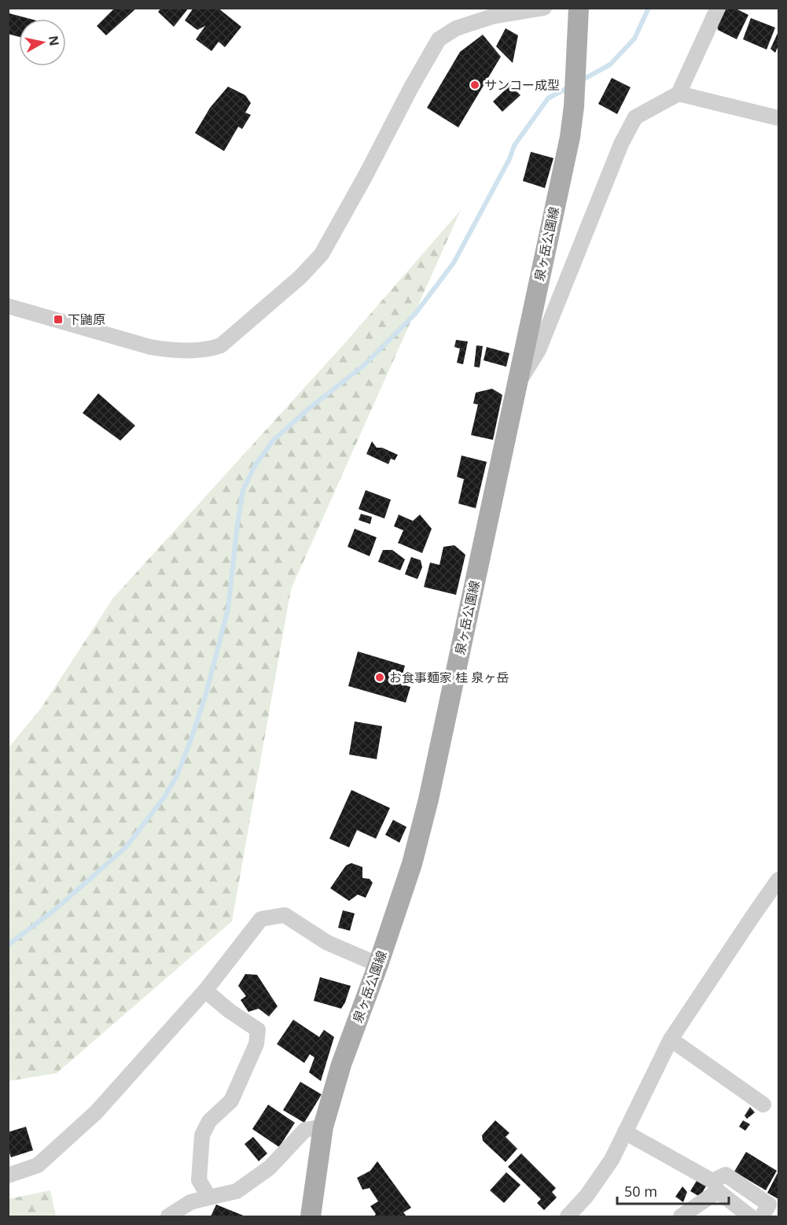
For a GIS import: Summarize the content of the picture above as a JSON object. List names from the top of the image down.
{
  "streets": {
    "main road": ["泉ヶ岳公園線"]
  },
  "places": {
    "other": ["サンコー成型", "お食事麺家 桂 泉ヶ岳"],
    "transit": ["下鼬原"]
  },
  "scale_bar": "50 m",
  "north": "right"
}
